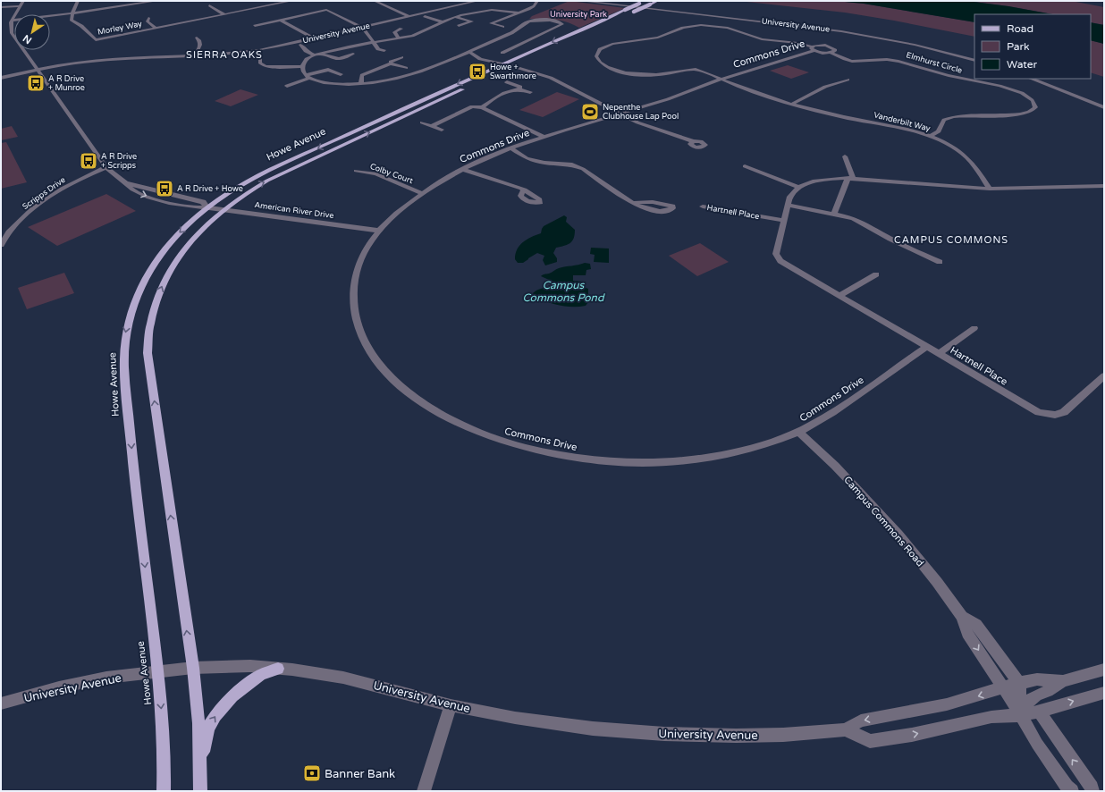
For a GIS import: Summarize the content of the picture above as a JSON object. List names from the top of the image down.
{
  "streets": {
    "main road": ["Howe Avenue"],
    "street": [
      "University Avenue",
      "Morley Way",
      "Commons Drive",
      "Elmhurst Circle",
      "Vanderbilt Way",
      "Colby Court",
      "Scripps Drive",
      "American River Drive",
      "Hartnell Place",
      "Campus Commons Road"
    ]
  },
  "crossings": [
    ["University Avenue", "Howe Avenue"],
    ["University Avenue", "American River Drive"],
    ["University Avenue", "Campus Commons Road"],
    ["Commons Drive", "Vanderbilt Way"],
    ["Commons Drive", "Colby Court"],
    ["Commons Drive", "American River Drive"],
    ["Commons Drive", "Hartnell Place"],
    ["Commons Drive", "Campus Commons Road"],
    ["Elmhurst Circle", "Vanderbilt Way"],
    ["Howe Avenue", "American River Drive"],
    ["Scripps Drive", "American River Drive"]
  ],
  "districts": ["SIERRA OAKS", "CAMPUS COMMONS"],
  "water": ["Campus Commons Pond"],
  "parks": ["University Park"],
  "places": {
    "bus stop": [
      "Howe + Swarthmore",
      "A R Drive + Munroe",
      "A R Drive + Scripps",
      "A R Drive + Howe"
    ],
    "sports": ["Nepenthe Clubhouse Lap Pool"],
    "bank": ["Banner Bank"]
  },
  "legend": ["Road", "Park", "Water"],
  "north": "bottom left"
}
